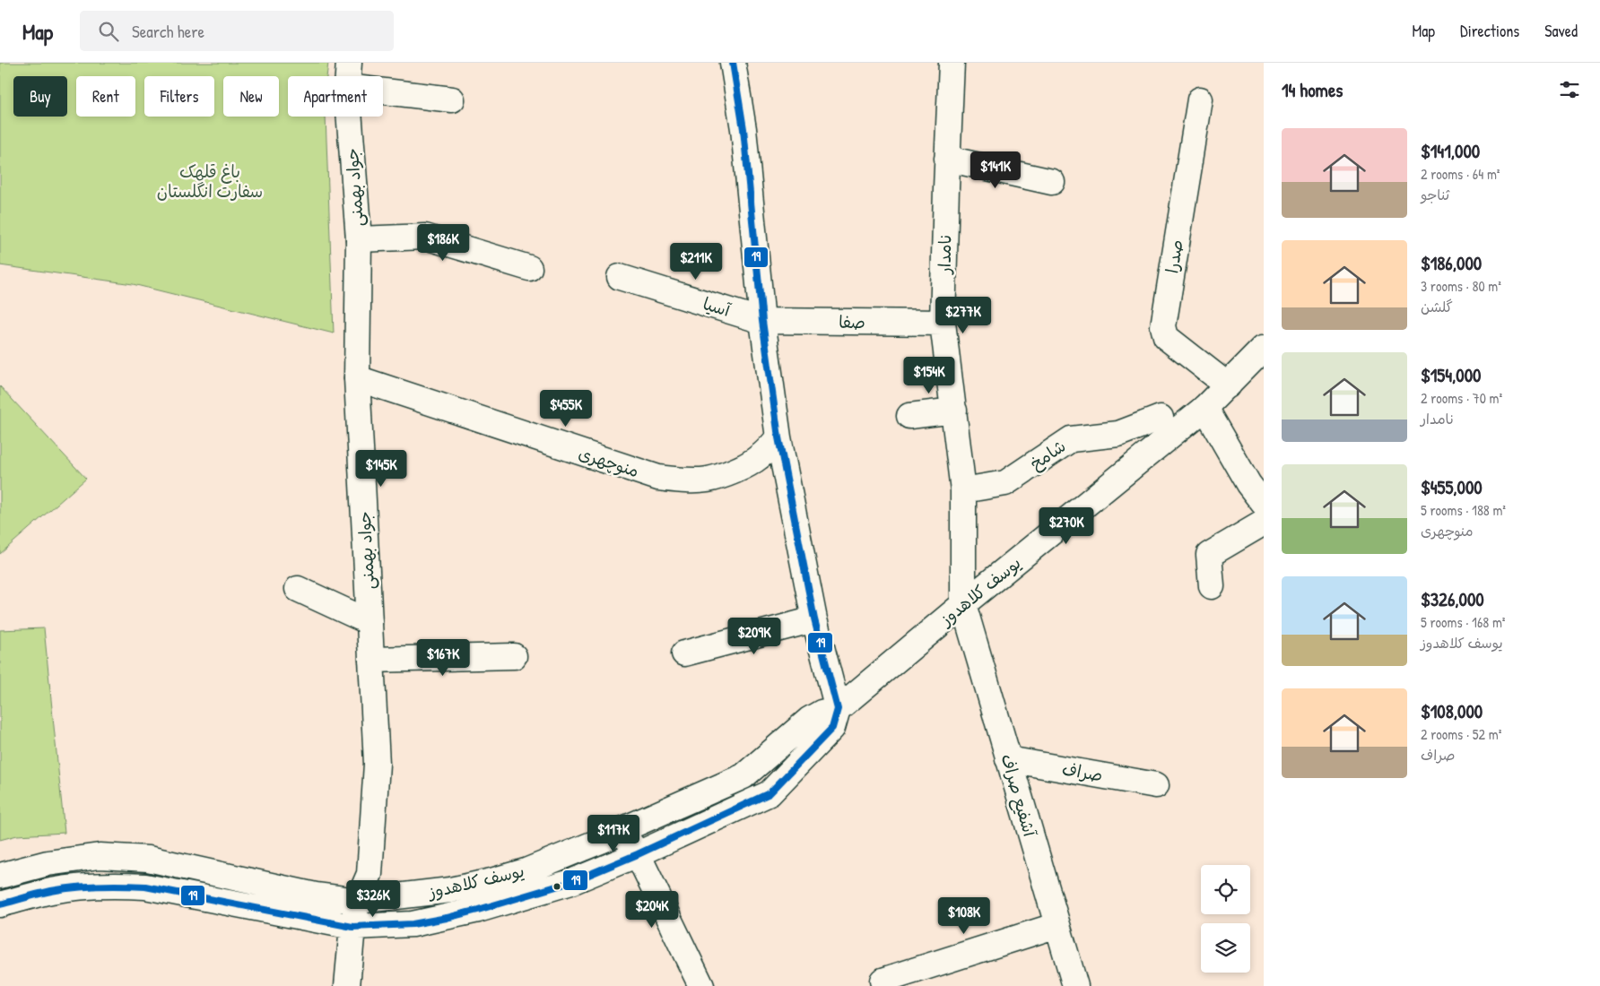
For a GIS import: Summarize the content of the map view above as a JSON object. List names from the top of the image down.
{
  "streets": {
    "street": [
      "جواد بهمنی",
      "نامدار",
      "صدرا",
      "آسیا",
      "صفا",
      "شامخ",
      "منوچهری",
      "یوسف کلاهدوز",
      "صراف",
      "آشفیع صراف"
    ]
  },
  "crossings": [
    ["جواد بهمنی", "منوچهری"],
    ["جواد بهمنی", "یوسف کلاهدوز"],
    ["نامدار", "صفا"],
    ["نامدار", "شامخ"],
    ["نامدار", "یوسف کلاهدوز"],
    ["نامدار", "آشفیع صراف"],
    ["صدرا", "یوسف کلاهدوز"],
    ["آسیا", "صفا"],
    ["یوسف کلاهدوز", "آشفیع صراف"],
    ["صراف", "آشفیع صراف"]
  ],
  "parks": ["باغ قلهک سفارت انگلستان"],
  "lines": ["transit line 19"],
  "page": {
    "header": "Map",
    "search": "Search here",
    "nav": ["Map", "Directions", "Saved"],
    "heading": "14 homes",
    "chip": [
      "Buy",
      "Rent",
      "Filters",
      "New",
      "Apartment"
    ],
    "list": [
      {
        "name": "$141,000",
        "note": "2 rooms · 64 m² · ثناجو"
      },
      {
        "name": "$186,000",
        "note": "3 rooms · 80 m² · گلشن"
      },
      {
        "name": "$154,000",
        "note": "2 rooms · 70 m² · نامدار"
      },
      {
        "name": "$455,000",
        "note": "5 rooms · 188 m² · منوچهری"
      },
      {
        "name": "$326,000",
        "note": "5 rooms · 168 m² · یوسف کلاهدوز"
      },
      {
        "name": "$108,000",
        "note": "2 rooms · 52 m² · صراف"
      }
    ],
    "price": [
      "$141K",
      "$186K",
      "$211K",
      "$277K",
      "$154K",
      "$455K",
      "$145K",
      "$270K",
      "$209K",
      "$167K",
      "$117K",
      "$326K",
      "$204K",
      "$108K"
    ]
  }
}
